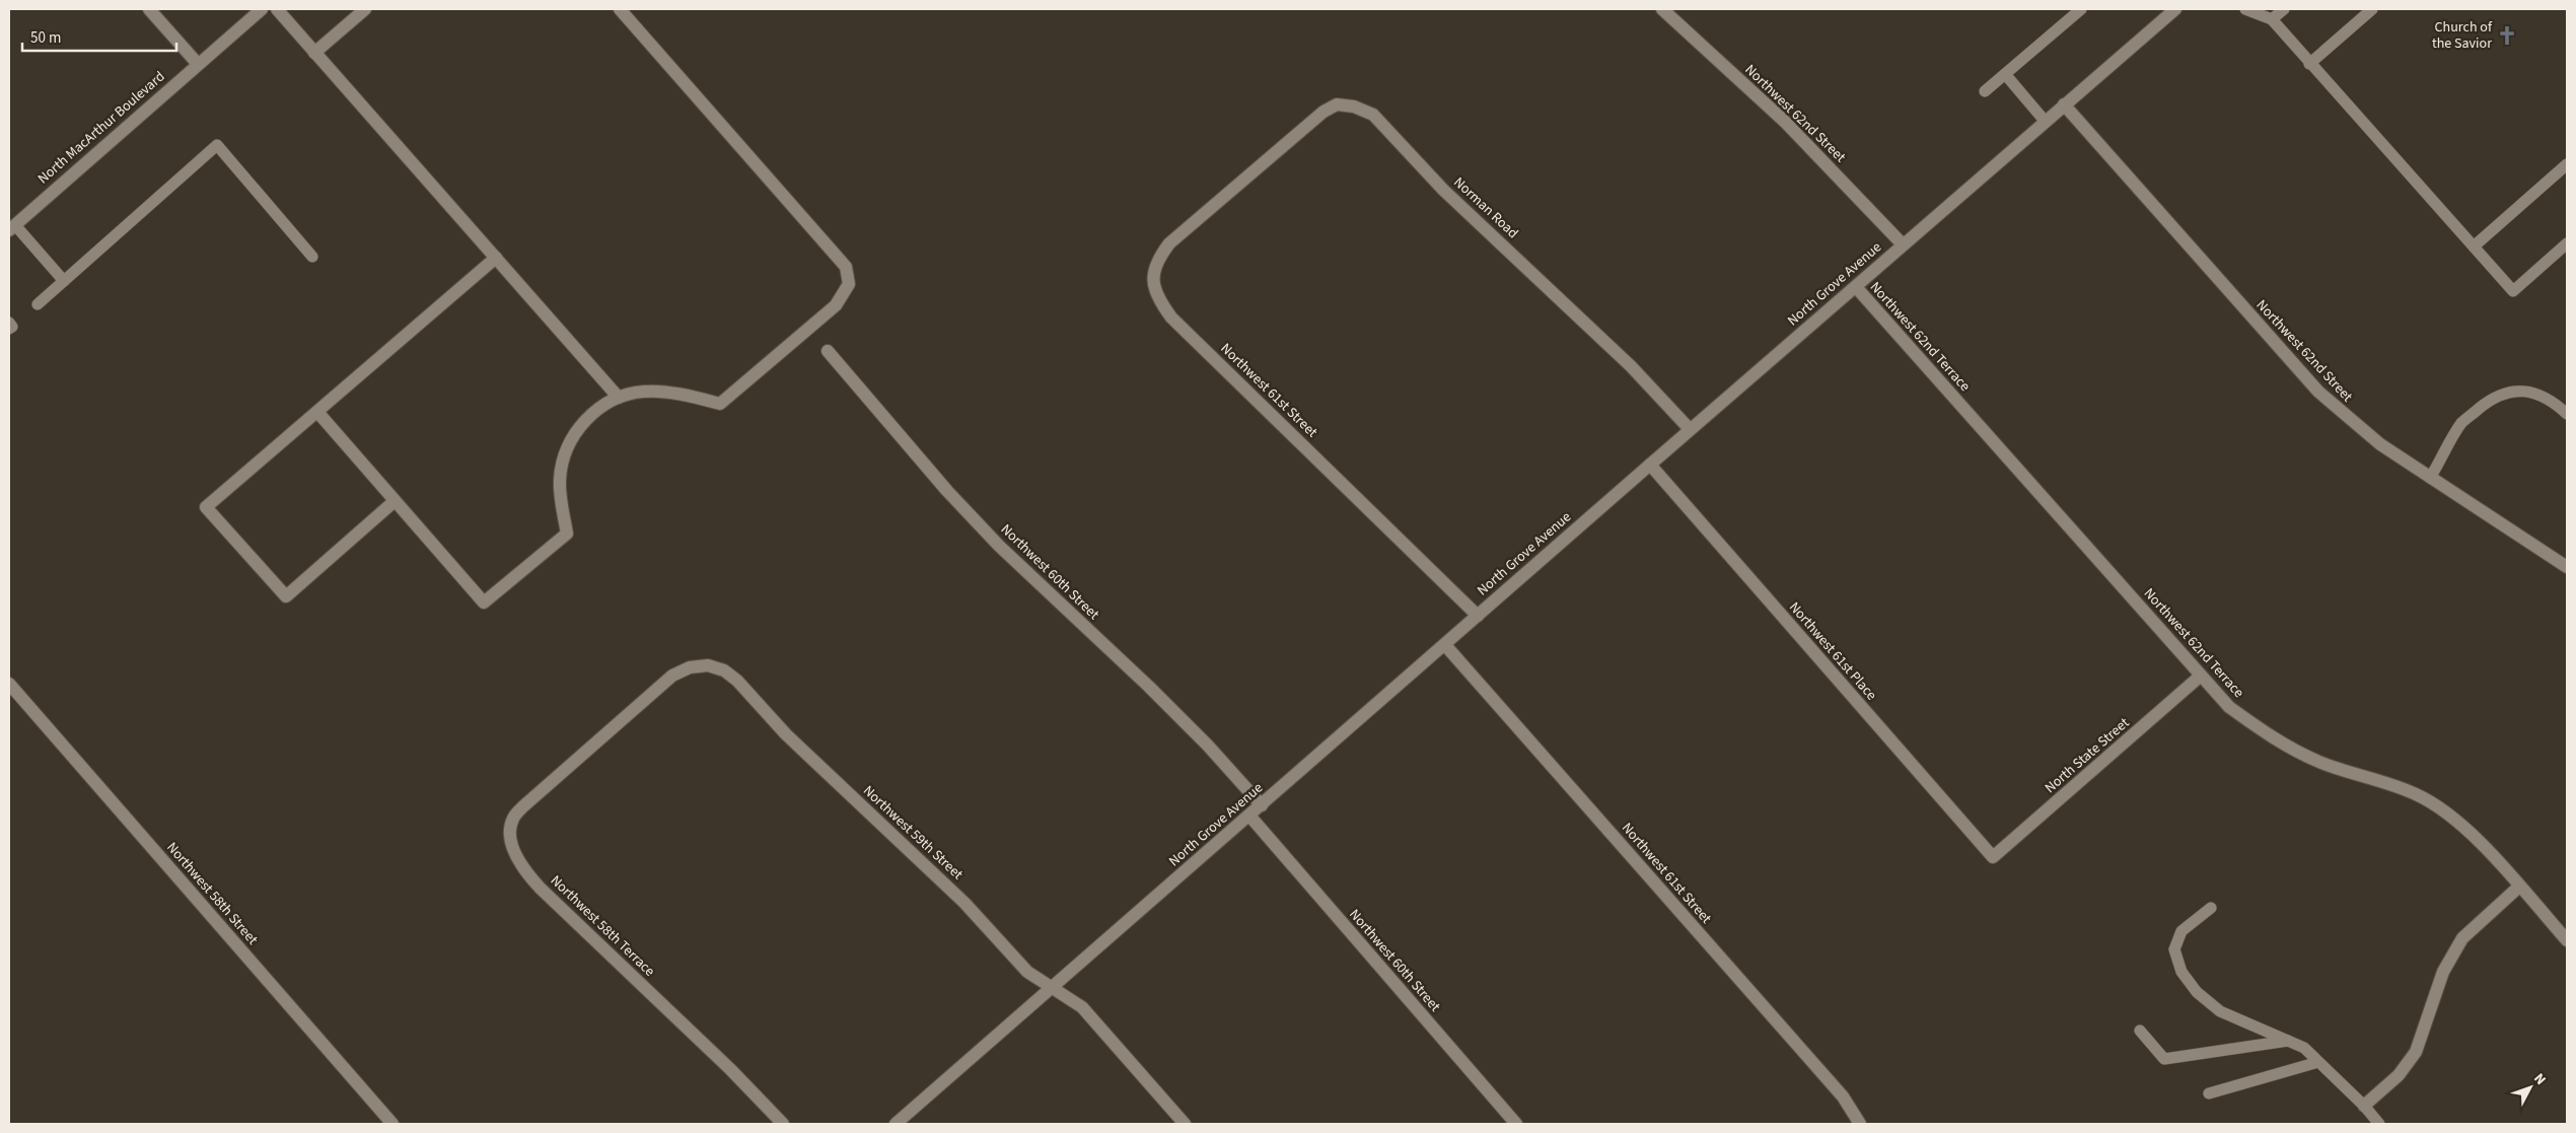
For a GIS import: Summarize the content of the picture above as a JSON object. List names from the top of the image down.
{
  "streets": {
    "street": [
      "Northwest 62nd Street",
      "North MacArthur Boulevard",
      "Norman Road",
      "North Grove Avenue",
      "Northwest 62nd Terrace",
      "Northwest 61st Street",
      "Northwest 60th Street",
      "Northwest 61st Place",
      "North State Street",
      "Northwest 59th Street",
      "Northwest 58th Street",
      "Northwest 58th Terrace"
    ]
  },
  "crossings": [
    ["Northwest 62nd Street", "North Grove Avenue"],
    ["Norman Road", "North Grove Avenue"],
    ["Norman Road", "Northwest 61st Street"],
    ["North Grove Avenue", "Northwest 62nd Terrace"],
    ["North Grove Avenue", "Northwest 61st Street"],
    ["North Grove Avenue", "Northwest 60th Street"],
    ["North Grove Avenue", "Northwest 61st Place"],
    ["North Grove Avenue", "Northwest 59th Street"],
    ["Northwest 62nd Terrace", "North State Street"],
    ["Northwest 61st Place", "North State Street"],
    ["Northwest 59th Street", "Northwest 58th Terrace"]
  ],
  "places": {
    "church": ["Church of the Savior"]
  },
  "scale_bar": "50 m",
  "north": "top right"
}
